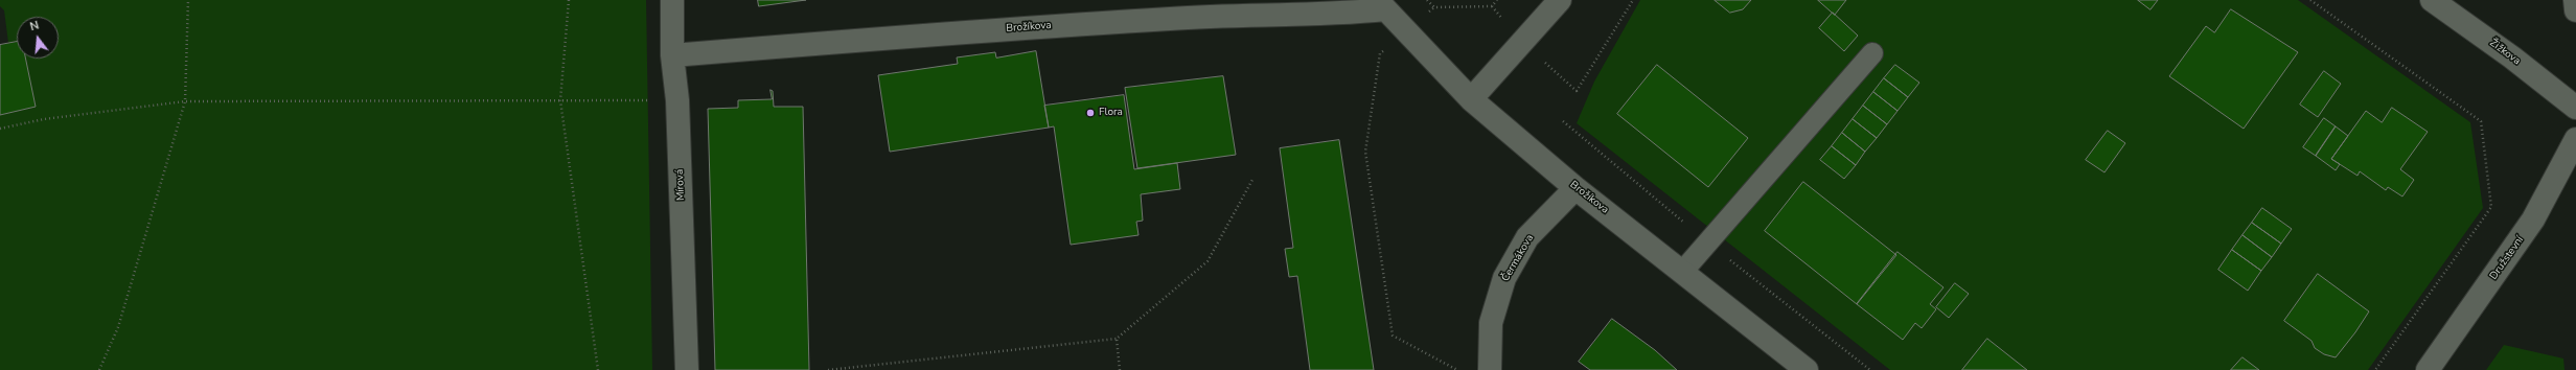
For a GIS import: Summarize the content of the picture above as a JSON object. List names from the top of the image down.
{
  "streets": {
    "street": [
      "Brožíkova",
      "Žižkova",
      "Mírová",
      "Čermákova",
      "Družstevní"
    ]
  },
  "crossings": [
    ["Brožíkova", "Mírová"],
    ["Brožíkova", "Čermákova"]
  ],
  "places": ["Flora"],
  "north": "top"
}
